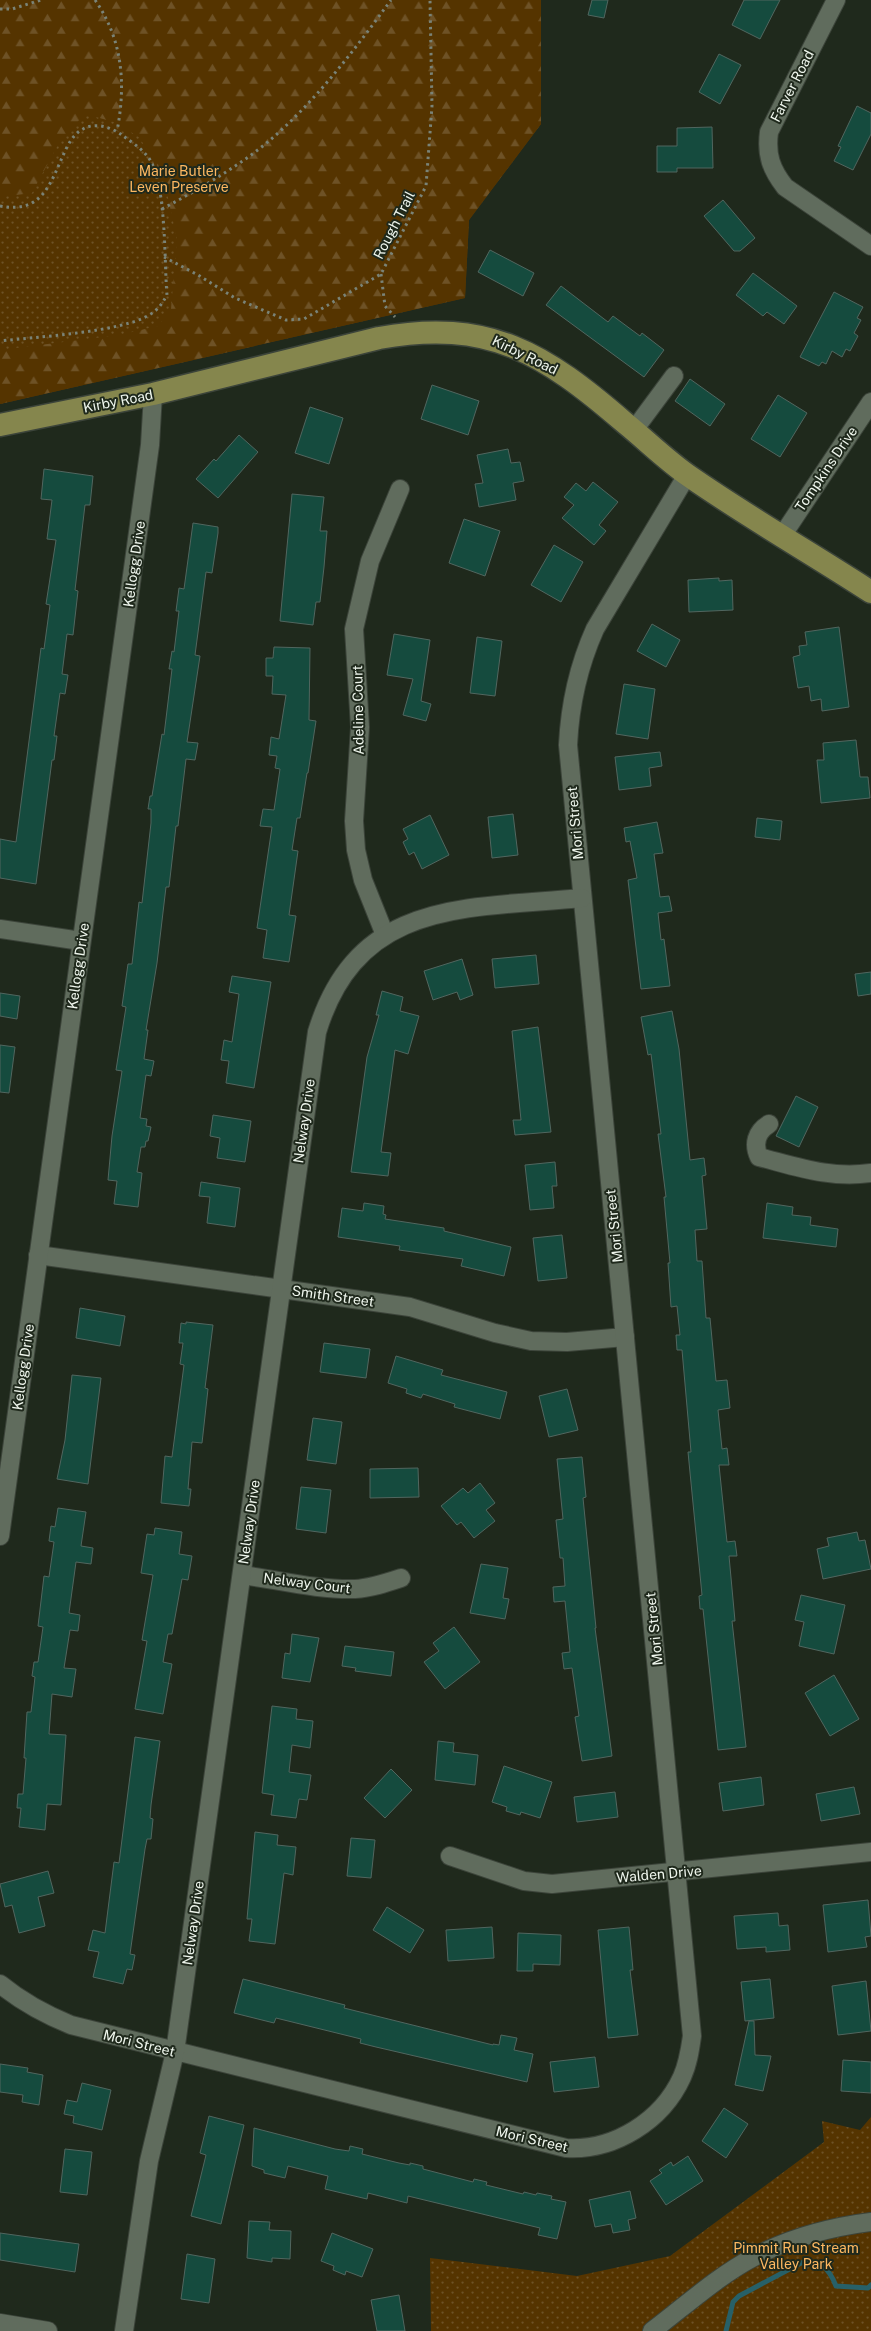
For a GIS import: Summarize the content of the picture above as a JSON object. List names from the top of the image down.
{
  "streets": {
    "main road": ["Kirby Road"],
    "street": [
      "Farver Road",
      "Tompkins Drive",
      "Kellogg Drive",
      "Adeline Court",
      "Mori Street",
      "Nelway Drive",
      "Smith Street",
      "Nelway Court",
      "Walden Drive"
    ],
    "path": ["Rough Trail"]
  },
  "crossings": [
    ["Kirby Road", "Tompkins Drive"],
    ["Kirby Road", "Kellogg Drive"],
    ["Kirby Road", "Mori Street"],
    ["Kellogg Drive", "Smith Street"],
    ["Adeline Court", "Nelway Drive"],
    ["Mori Street", "Nelway Drive"],
    ["Mori Street", "Smith Street"],
    ["Mori Street", "Walden Drive"],
    ["Nelway Drive", "Smith Street"],
    ["Nelway Drive", "Nelway Court"]
  ],
  "parks": ["Marie Butler Leven Preserve", "Pimmit Run Stream Valley Park"]
}
